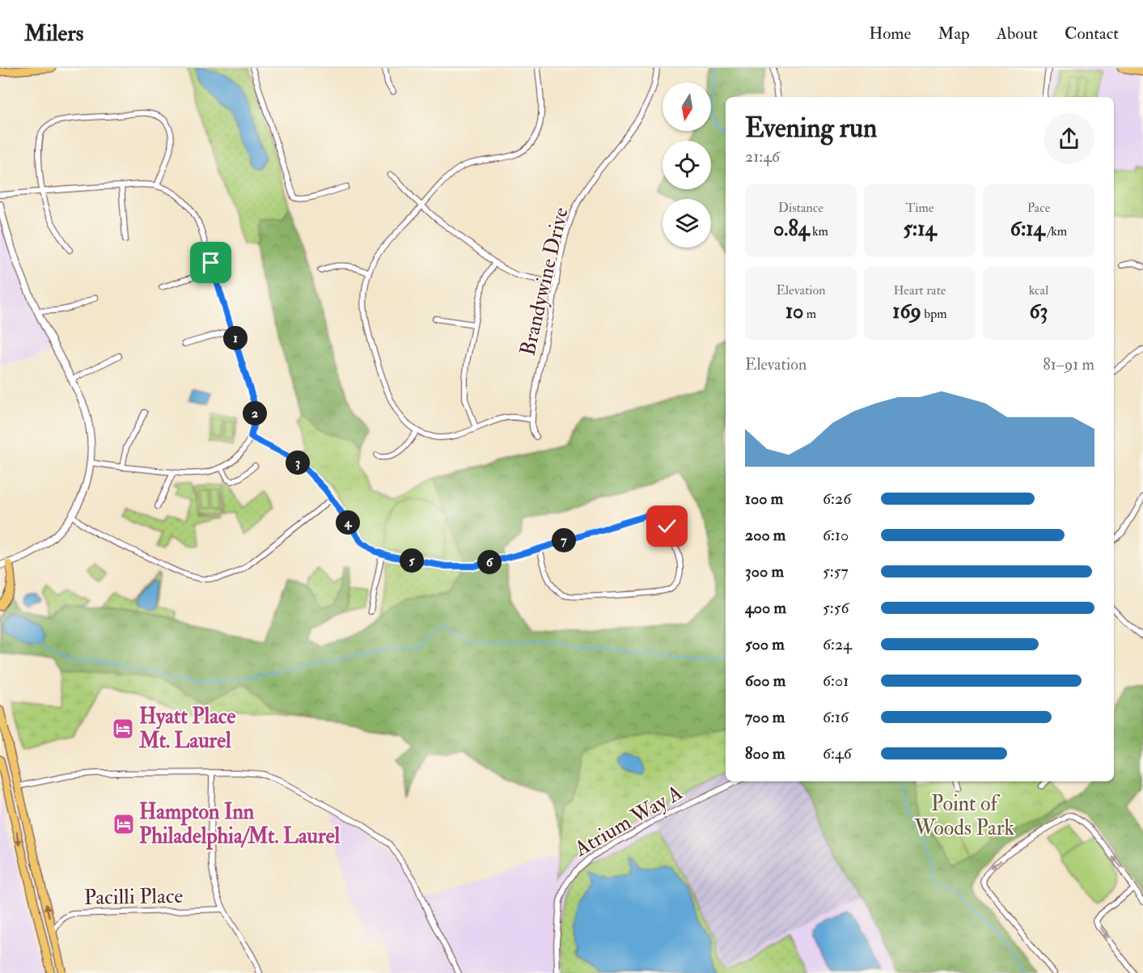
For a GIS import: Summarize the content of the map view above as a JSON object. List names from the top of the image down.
{
  "streets": {
    "street": ["Brandywine Drive", "Atrium Way A", "Pacilli Place"]
  },
  "parks": ["Point of Woods Park"],
  "places": {
    "hotel": ["Hyatt Place Mt. Laurel", "Hampton Inn Philadelphia/Mt. Laurel"]
  },
  "north": "bottom",
  "page": {
    "header": "Milers",
    "nav": [
      "Home",
      "Map",
      "About",
      "Contact"
    ],
    "heading": ["Evening run", "21:46"],
    "stats": [
      ["Distance", "0.84 km"],
      ["Time", "5:14"],
      ["Pace", "6:14 /km"],
      ["Elevation", "10 m"],
      ["Heart rate", "169 bpm"],
      ["kcal", "63"]
    ],
    "pins": [
      "1",
      "2",
      "3",
      "4",
      "7",
      "5",
      "6"
    ],
    "chart": ["Elevation", "81–91 m"],
    "list": [
      {
        "name": "100 m",
        "note": "6:26"
      },
      {
        "name": "200 m",
        "note": "6:10"
      },
      {
        "name": "300 m",
        "note": "5:57"
      },
      {
        "name": "400 m",
        "note": "5:56"
      },
      {
        "name": "500 m",
        "note": "6:24"
      },
      {
        "name": "600 m",
        "note": "6:01"
      },
      {
        "name": "700 m",
        "note": "6:16"
      },
      {
        "name": "800 m",
        "note": "6:46"
      }
    ]
  }
}
